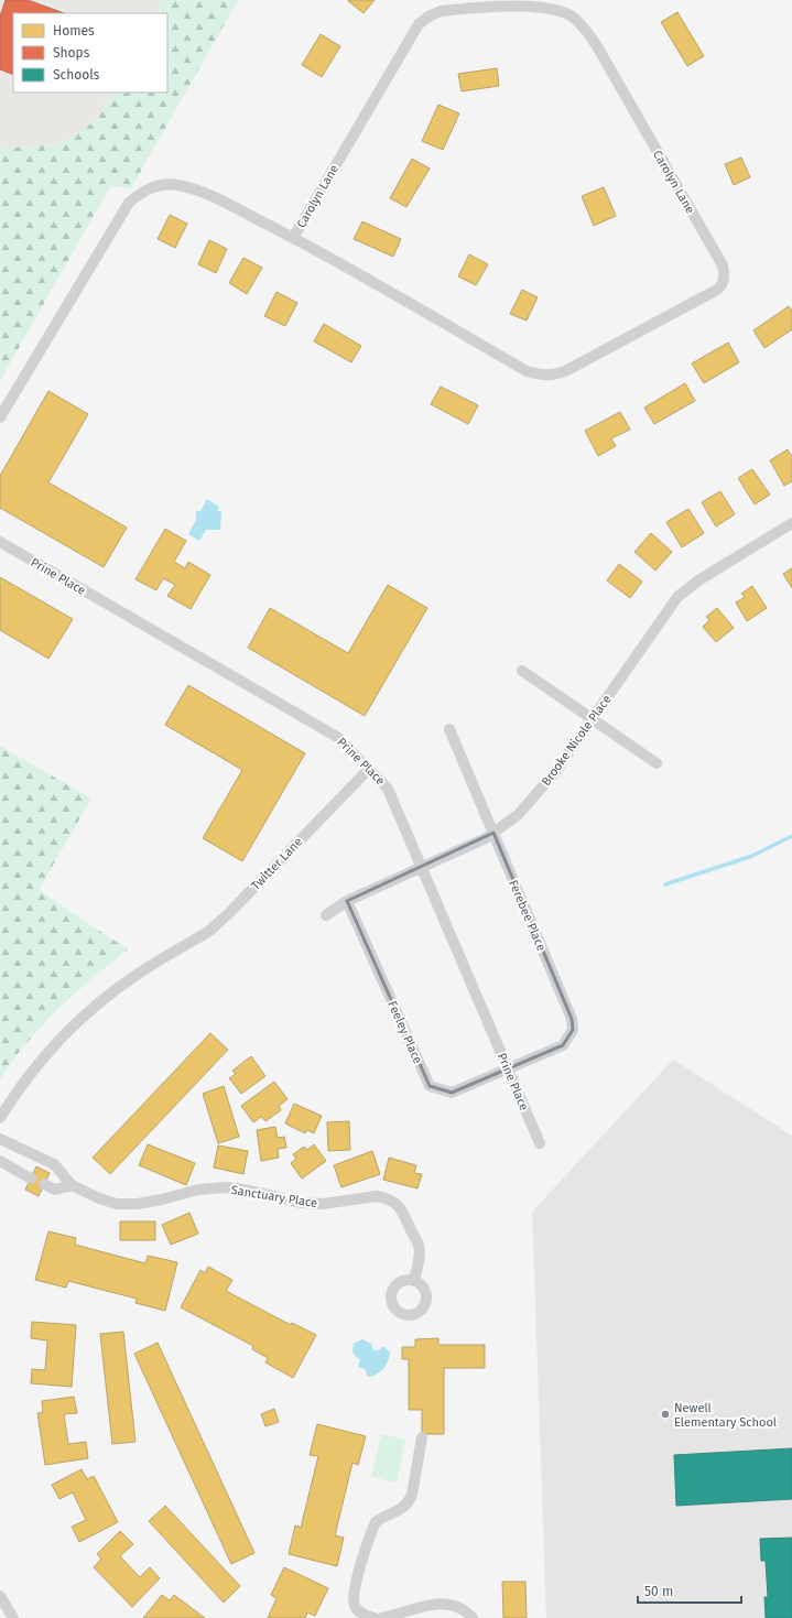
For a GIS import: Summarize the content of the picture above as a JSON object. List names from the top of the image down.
{
  "streets": {
    "street": [
      "Carolyn Lane",
      "Prine Place",
      "Brooke Nicole Place",
      "Twitter Lane",
      "Ferebee Place",
      "Feeley Place",
      "Sanctuary Place"
    ]
  },
  "crossings": [
    ["Prine Place", "Brooke Nicole Place"],
    ["Prine Place", "Twitter Lane"],
    ["Prine Place", "Ferebee Place"],
    ["Prine Place", "Feeley Place"],
    ["Brooke Nicole Place", "Ferebee Place"],
    ["Brooke Nicole Place", "Feeley Place"],
    ["Ferebee Place", "Feeley Place"]
  ],
  "places": ["Newell Elementary School"],
  "legend": ["Homes", "Shops", "Schools"],
  "scale_bar": "50 m"
}
